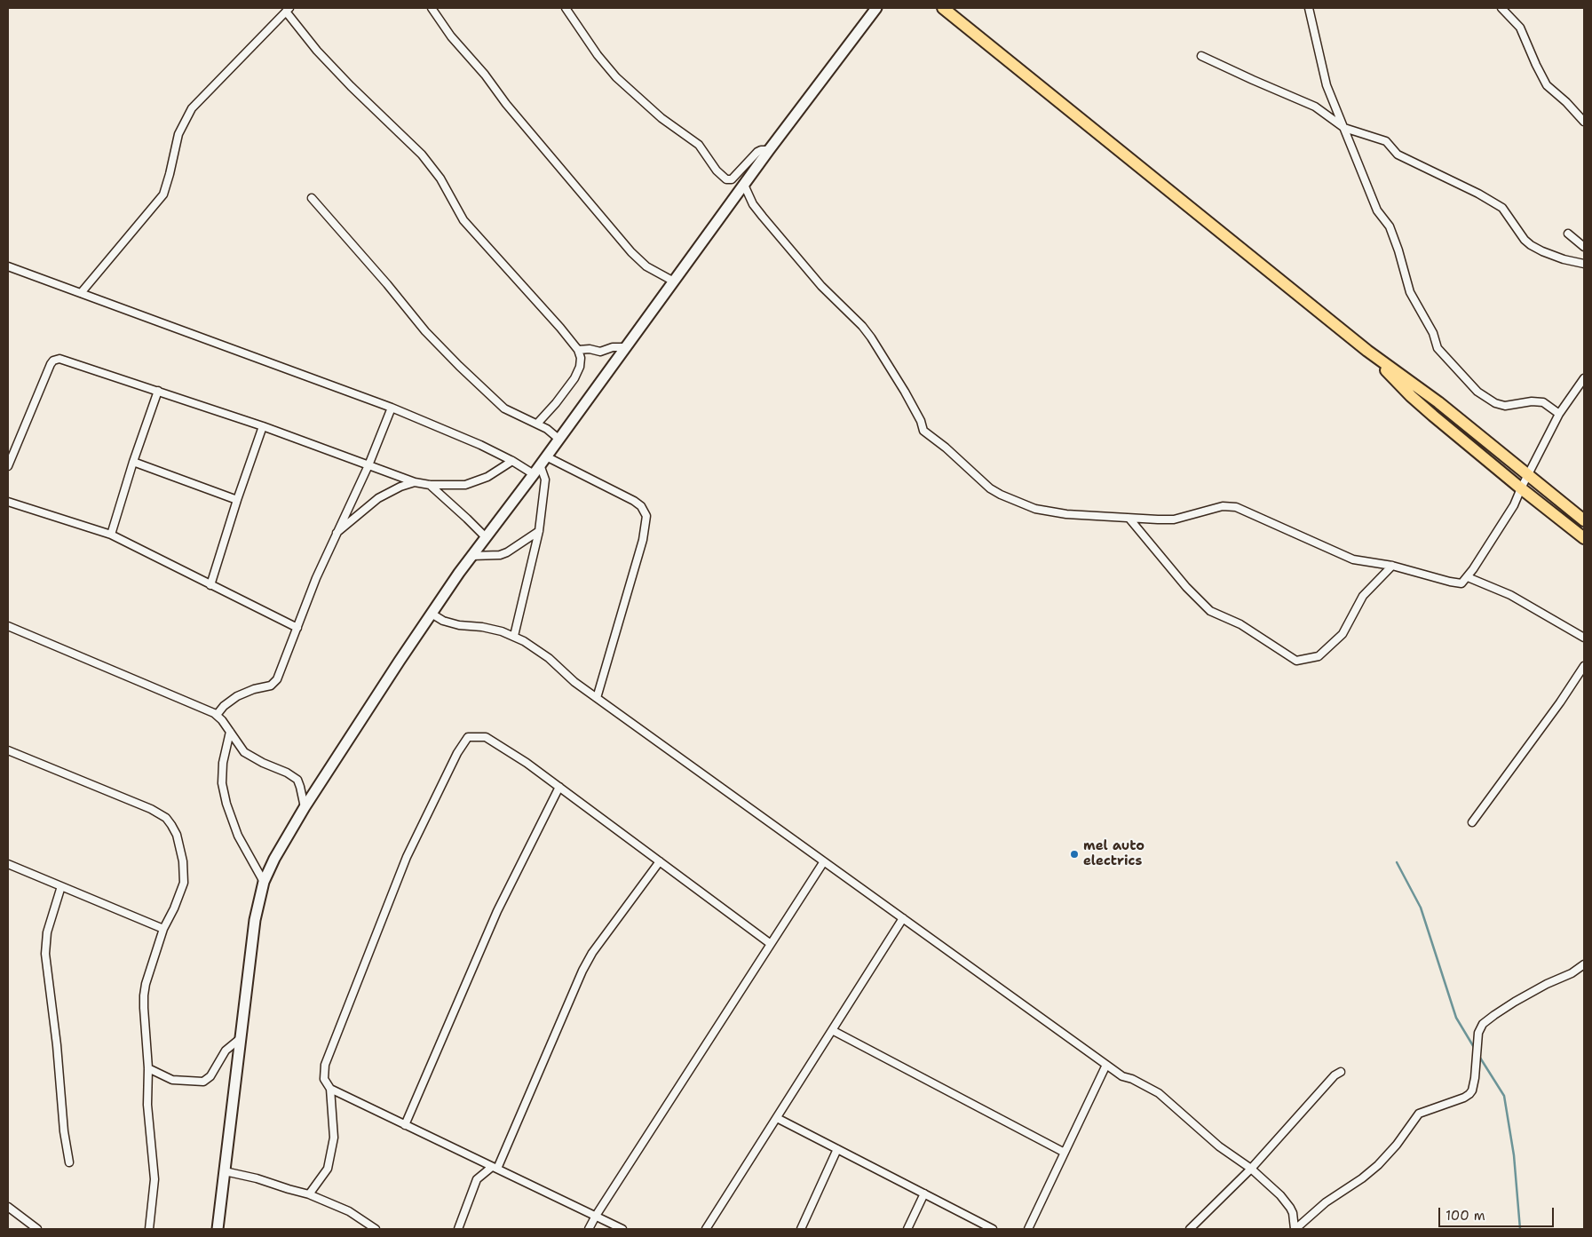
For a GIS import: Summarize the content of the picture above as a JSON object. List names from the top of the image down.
{
  "places": ["mel auto electrics"],
  "scale_bar": "100 m"
}
